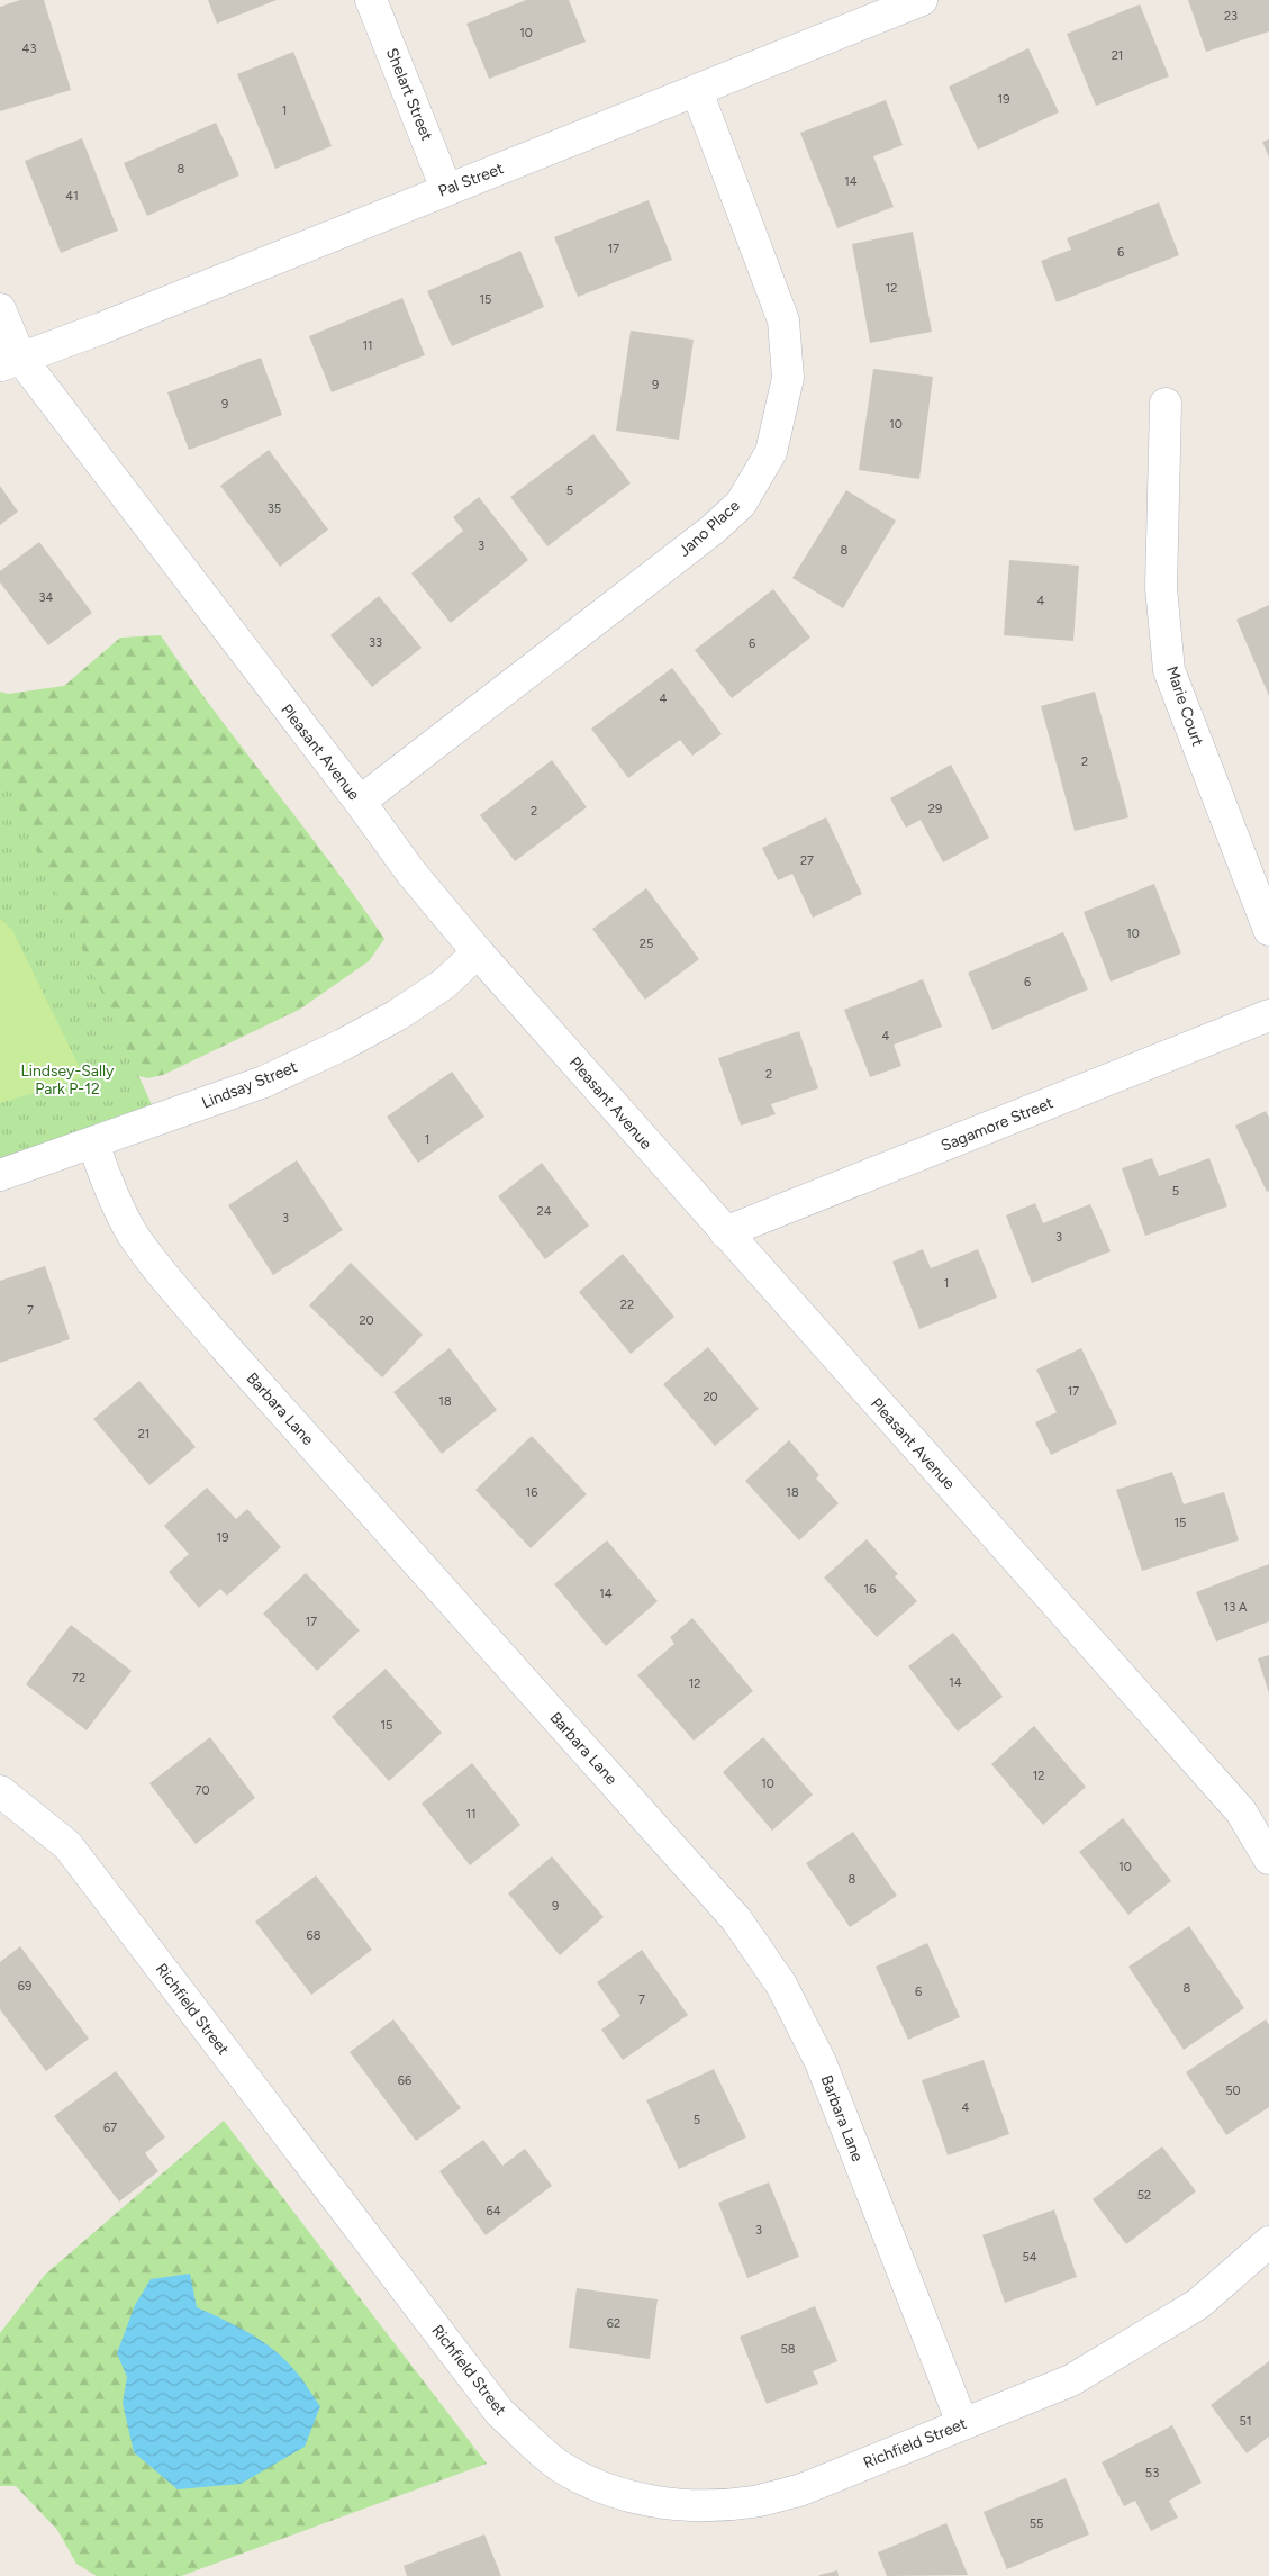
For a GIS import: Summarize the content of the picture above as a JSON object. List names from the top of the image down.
{
  "streets": {
    "street": [
      "Shelart Street",
      "Pal Street",
      "Jano Place",
      "Marie Court",
      "Pleasant Avenue",
      "Lindsay Street",
      "Sagamore Street",
      "Barbara Lane",
      "Richfield Street"
    ]
  },
  "crossings": [
    ["Shelart Street", "Pal Street"],
    ["Pal Street", "Jano Place"],
    ["Pal Street", "Pleasant Avenue"],
    ["Jano Place", "Pleasant Avenue"],
    ["Pleasant Avenue", "Lindsay Street"],
    ["Pleasant Avenue", "Sagamore Street"],
    ["Lindsay Street", "Barbara Lane"],
    ["Barbara Lane", "Richfield Street"]
  ],
  "parks": ["Lindsey-Sally Park P-12"],
  "house_numbers": [
    "23",
    "10",
    "43",
    "21",
    "19",
    "1",
    "8",
    "14",
    "41",
    "17",
    "6",
    "12",
    "15",
    "11",
    "9",
    "9",
    "10",
    "5",
    "35",
    "3",
    "8",
    "34",
    "4",
    "33",
    "6",
    "4",
    "2",
    "29",
    "2",
    "27",
    "10",
    "25",
    "6",
    "4",
    "2",
    "1",
    "5",
    "24",
    "3",
    "3",
    "1",
    "22",
    "7",
    "20",
    "17",
    "20",
    "18",
    "21",
    "16",
    "18",
    "15",
    "19",
    "16",
    "14",
    "13 A",
    "17",
    "72",
    "14",
    "12",
    "15",
    "12",
    "10",
    "70",
    "11",
    "10",
    "8",
    "9",
    "68",
    "69",
    "8",
    "6",
    "7",
    "66",
    "50",
    "4",
    "5",
    "67",
    "52",
    "64",
    "3",
    "54",
    "62",
    "58",
    "51",
    "53",
    "55"
  ]
}
